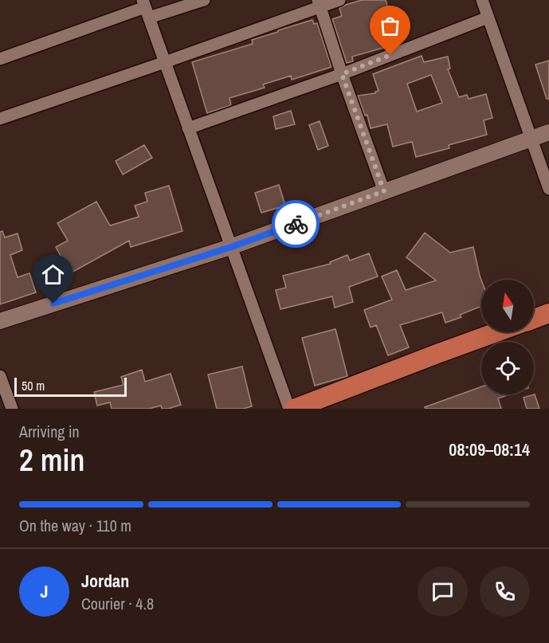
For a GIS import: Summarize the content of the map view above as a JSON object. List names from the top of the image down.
{
  "scale_bar": "50 m",
  "north": "top",
  "page": {
    "scale": "50 m",
    "heading": ["2 min", "Arriving in", "08:09–08:14"],
    "panel": ["Jordan", "Courier · 4.8"],
    "bar": "On the way · 110 m",
    "round": "J"
  }
}
